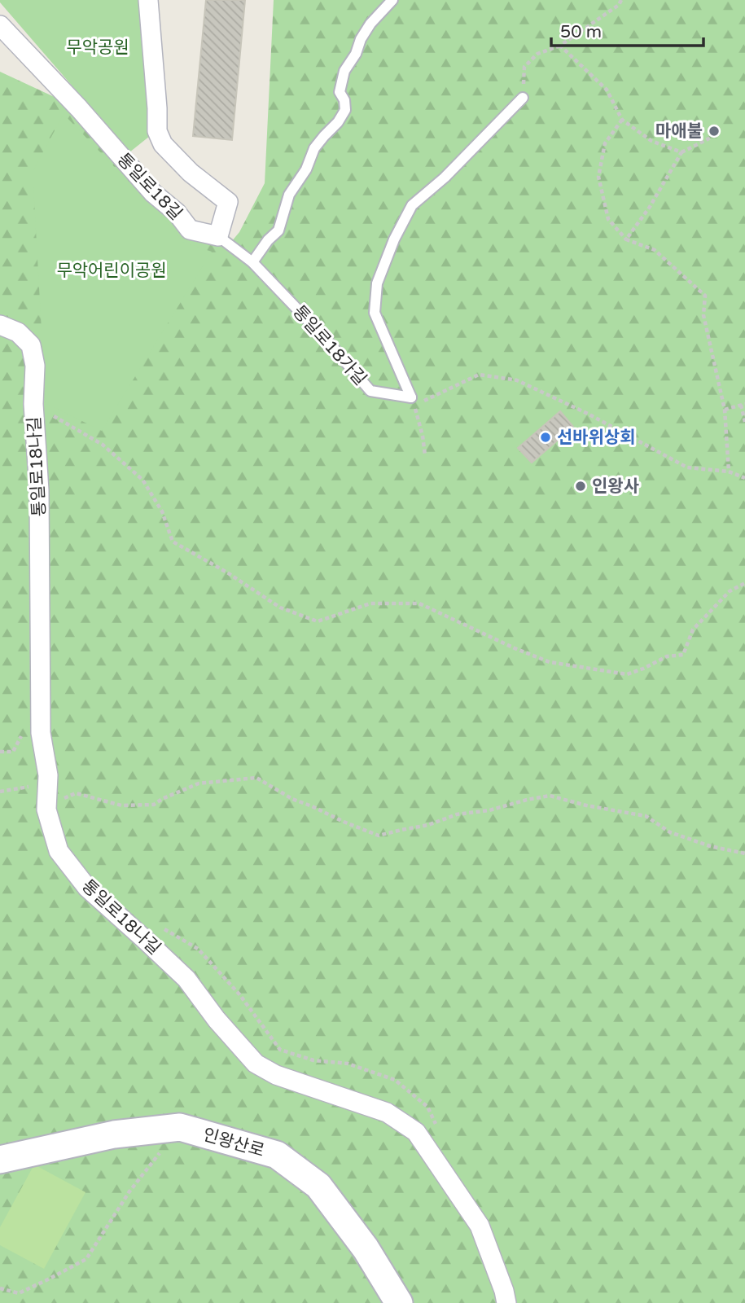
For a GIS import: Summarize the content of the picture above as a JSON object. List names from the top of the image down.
{
  "streets": {
    "street": ["통일로18길", "통일로18나길", "인왕산로"],
    "lane": ["통일로18가길"]
  },
  "crossings": [
    ["통일로18길", "통일로18가길"]
  ],
  "parks": ["무악공원", "무악어린이공원"],
  "places": ["마애불", "선바위상회", "인왕사"],
  "scale_bar": "50 m"
}
